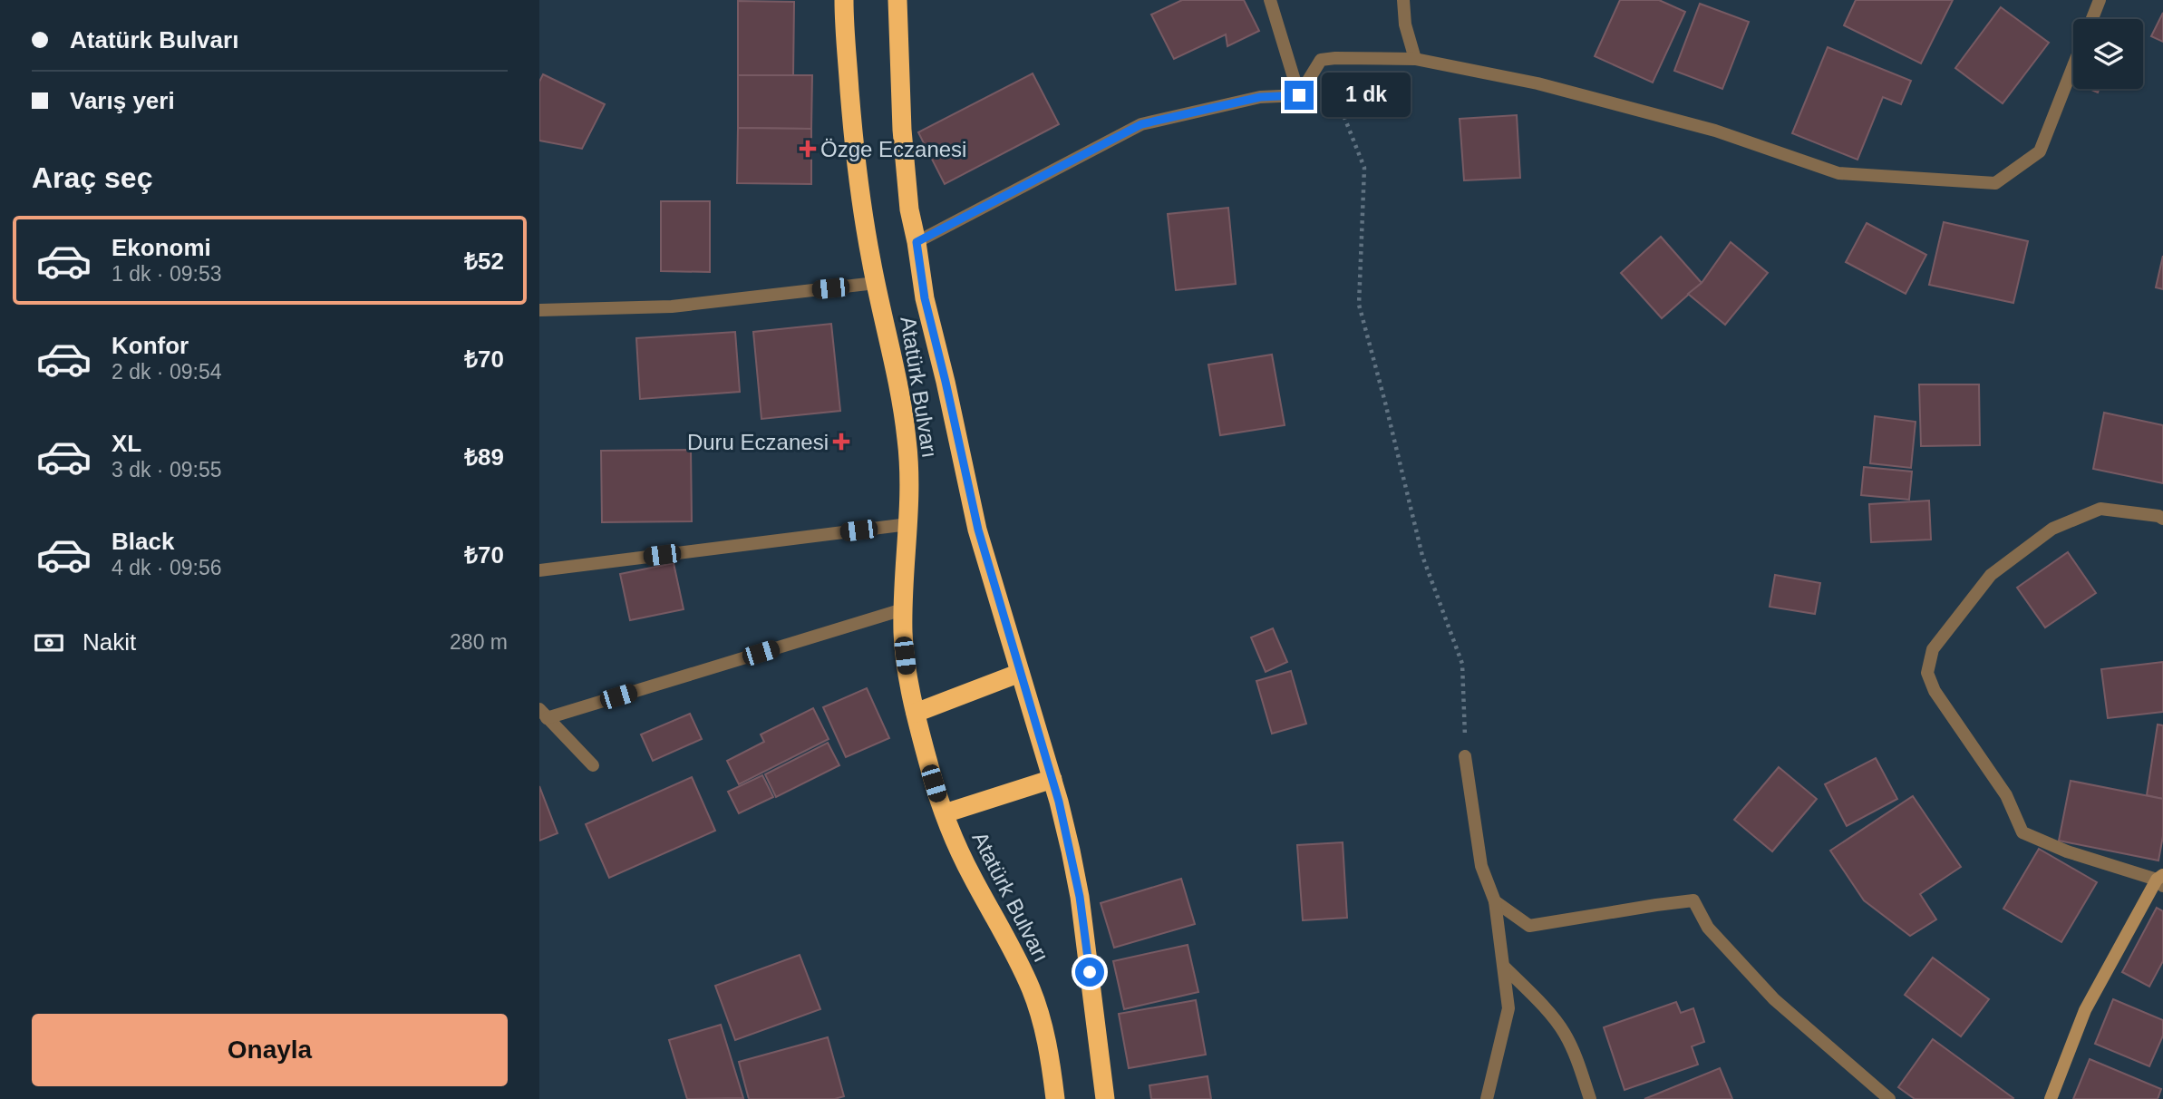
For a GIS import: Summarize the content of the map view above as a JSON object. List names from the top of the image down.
{
  "streets": {
    "highway": ["Atatürk Bulvarı"]
  },
  "places": {
    "health": ["Özge Eczanesi", "Duru Eczanesi"]
  },
  "page": {
    "banner": ["Atatürk Bulvarı", "Varış yeri"],
    "bubble": "1 dk",
    "heading": "Araç seç",
    "list": [
      {
        "name": "Ekonomi",
        "note": "1 dk · 09:53",
        "value": "₺52"
      },
      {
        "name": "Konfor",
        "note": "2 dk · 09:54",
        "value": "₺70"
      },
      {
        "name": "XL",
        "note": "3 dk · 09:55",
        "value": "₺89"
      },
      {
        "name": "Black",
        "note": "4 dk · 09:56",
        "value": "₺70"
      }
    ],
    "pay": ["Nakit", "280 m"],
    "buttons": "Onayla"
  }
}
